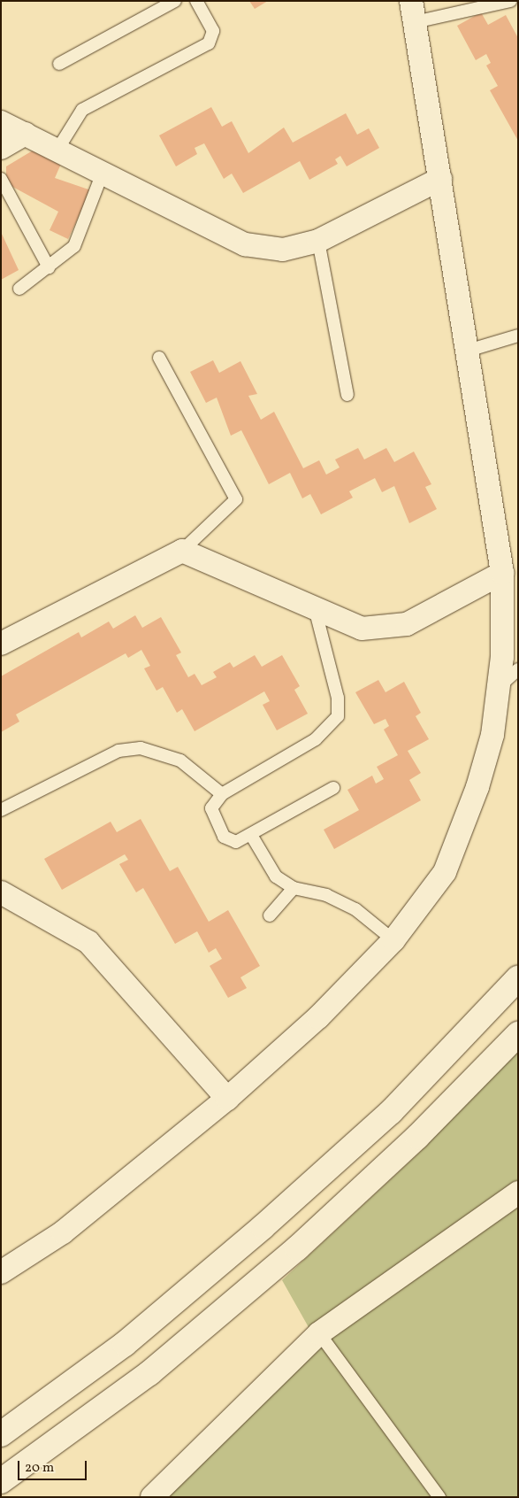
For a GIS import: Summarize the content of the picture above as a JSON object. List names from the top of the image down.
{
  "scale_bar": "20 m"
}
